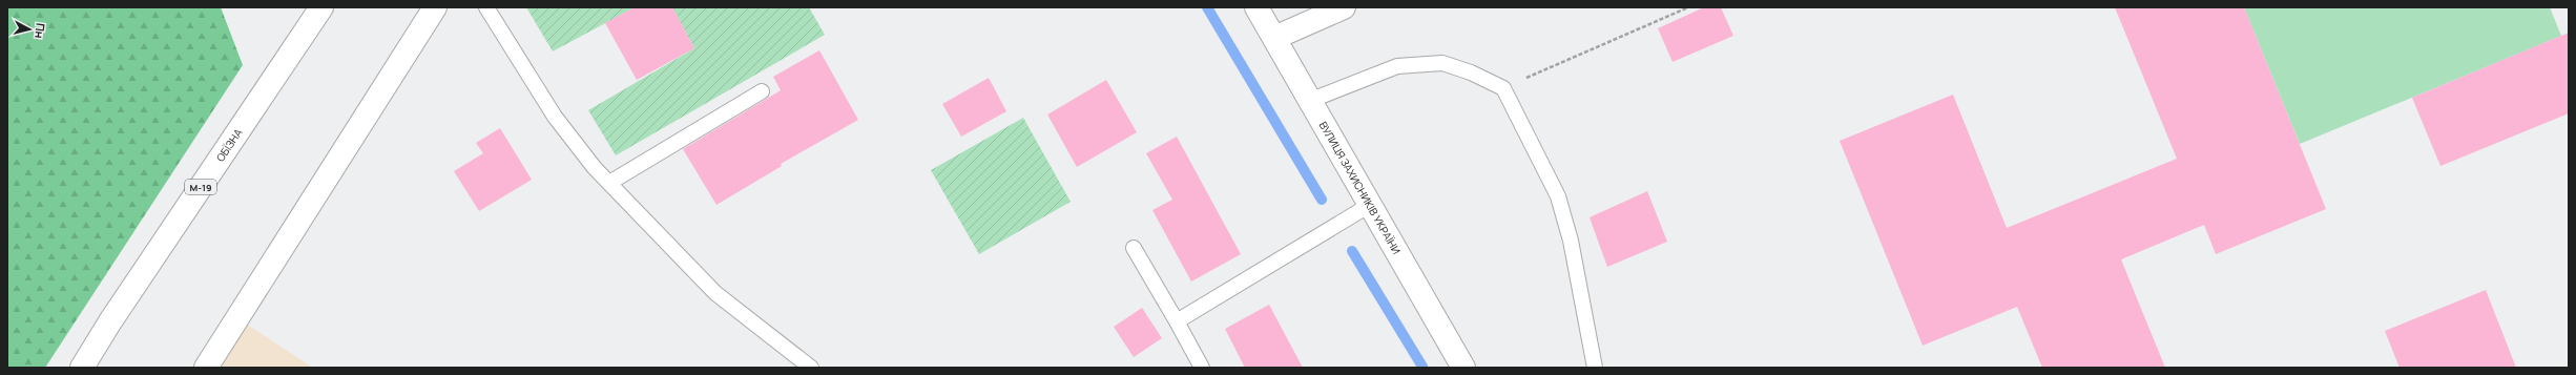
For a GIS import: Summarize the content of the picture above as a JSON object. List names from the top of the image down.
{
  "streets": {
    "main road": ["ОБЇЗНА", "М-19", "ВУЛИЦЯ ЗАХИСНИКІВ УКРАЇНИ"]
  },
  "north": "right"
}
